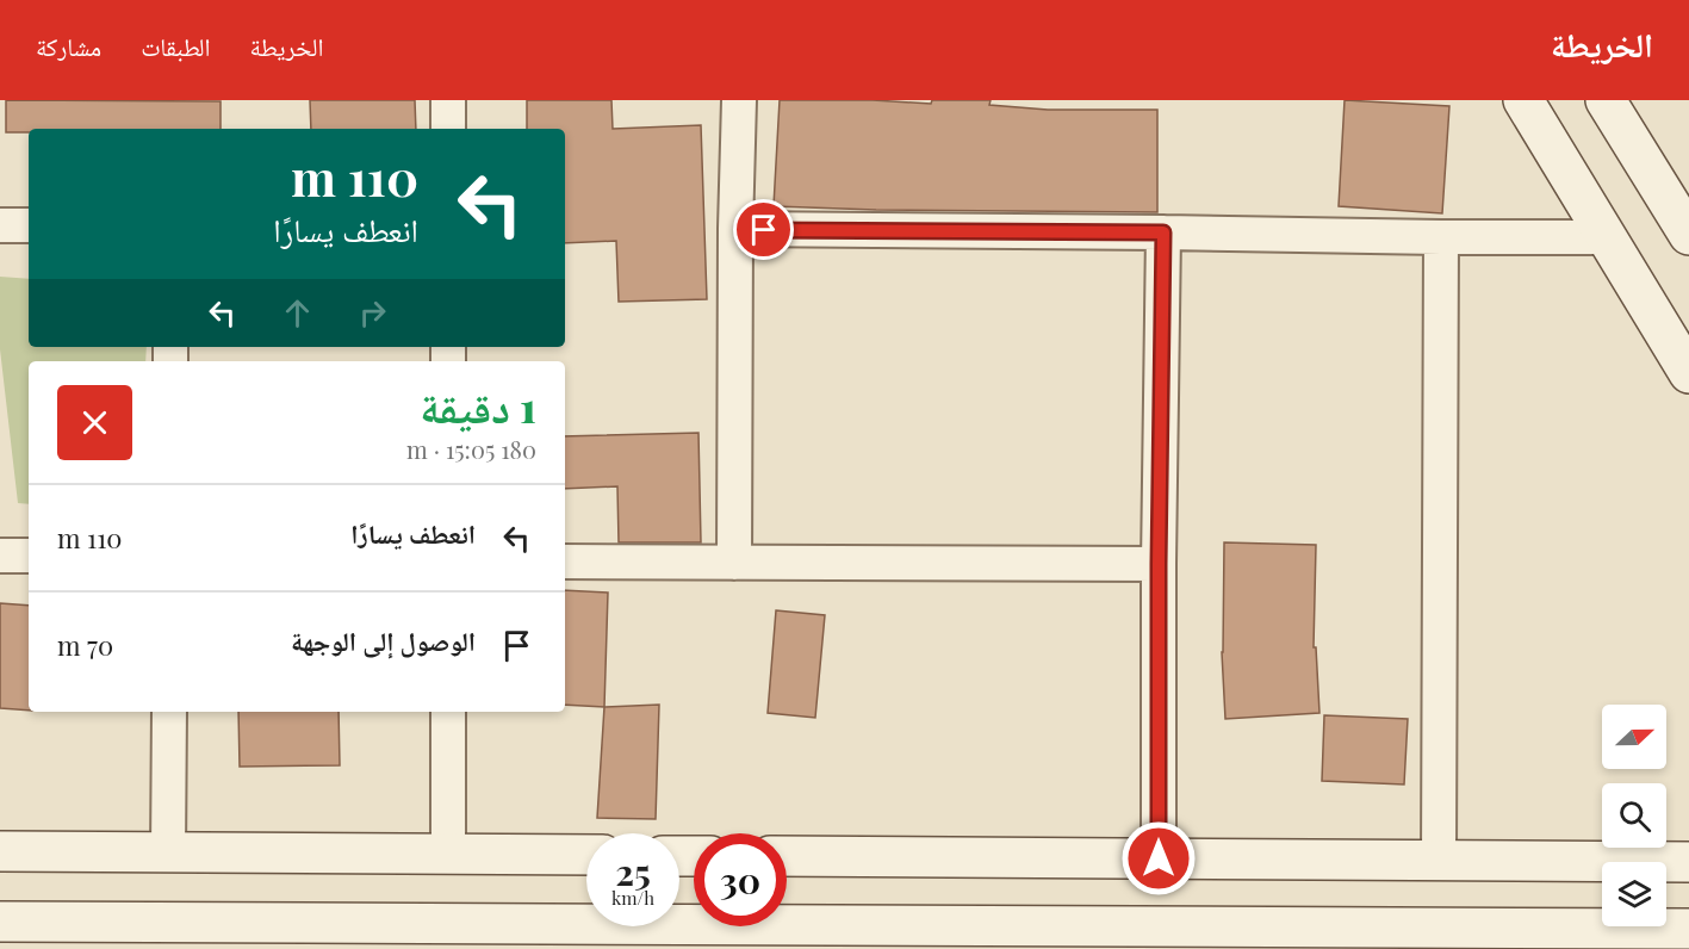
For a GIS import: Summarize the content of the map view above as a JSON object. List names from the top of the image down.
{
  "north": "right",
  "page": {
    "header": "الخريطة",
    "nav": ["الخريطة", "الطبقات", "مشاركة"],
    "turn": ["110 m", "انعطف يسارًا"],
    "heading": ["1 دقيقة", "180 m · 15:05"],
    "list": [
      {
        "name": "انعطف يسارًا",
        "value": "110 m"
      },
      {
        "name": "الوصول إلى الوجهة",
        "value": "70 m"
      }
    ],
    "speed": "25 km/h",
    "limit": "30"
  }
}
